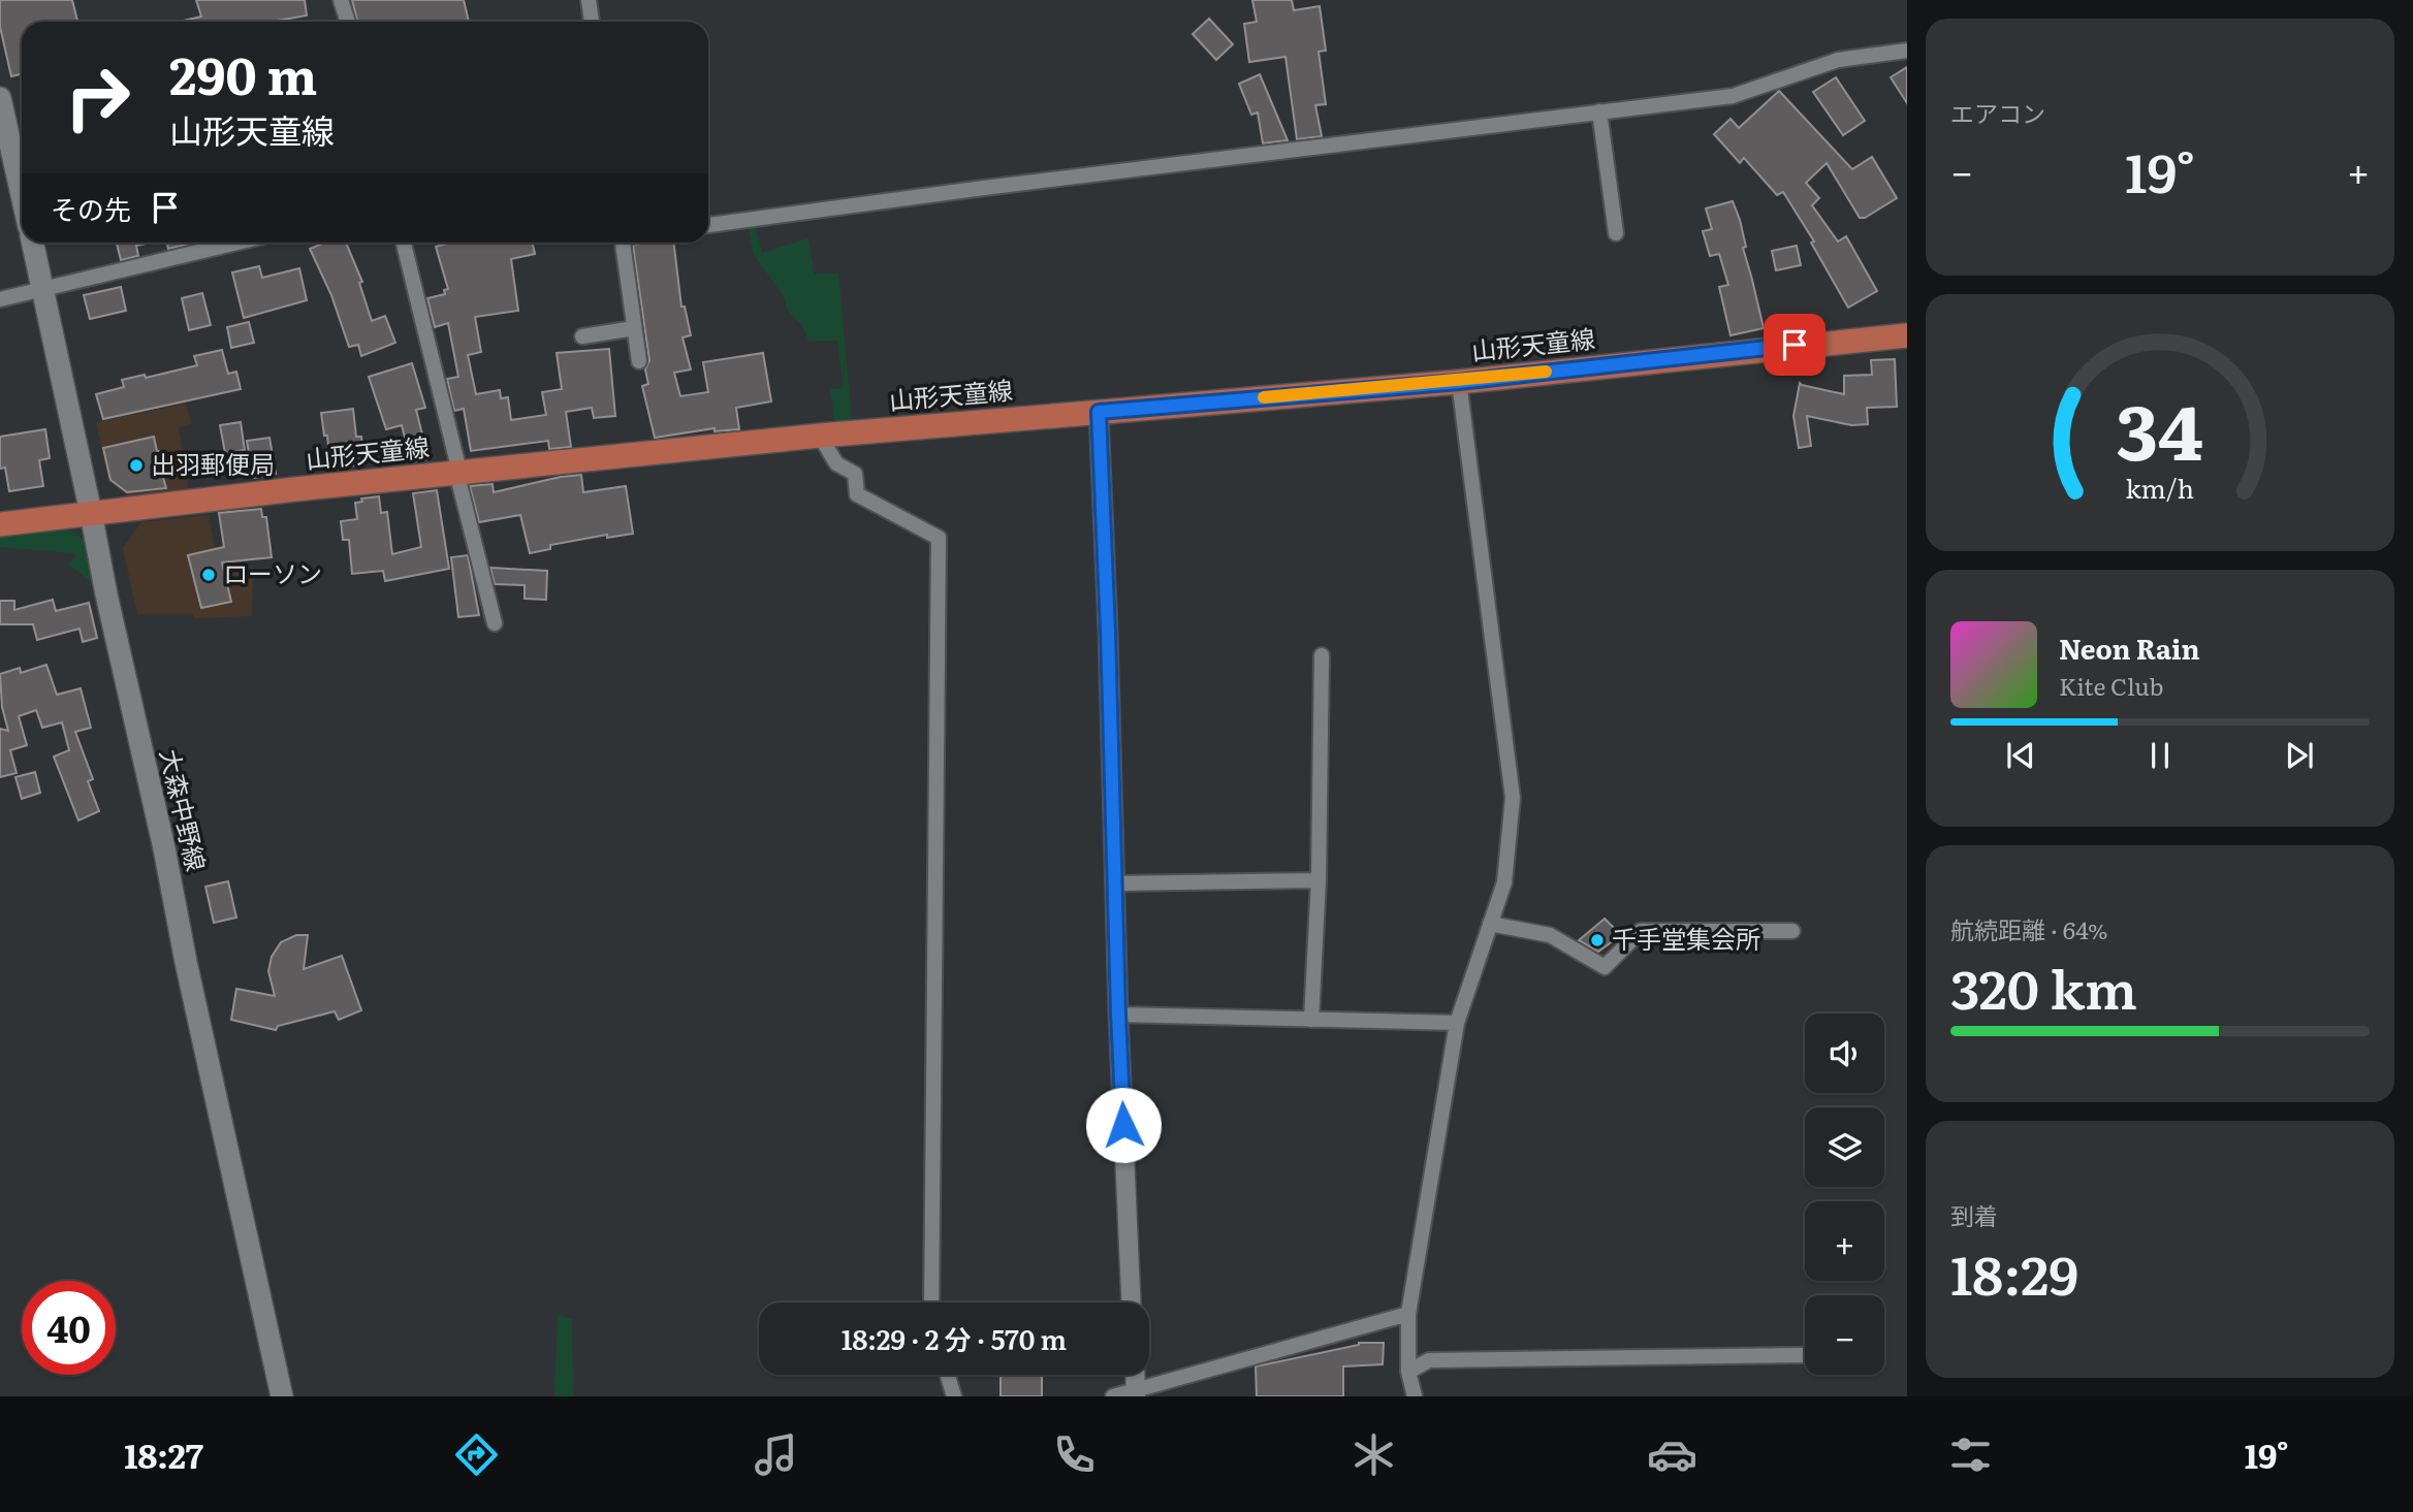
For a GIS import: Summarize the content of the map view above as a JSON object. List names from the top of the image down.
{
  "streets": {
    "main road": ["山形天童線", "大森中野線"]
  },
  "crossings": [
    ["山形天童線", "大森中野線"]
  ],
  "places": ["出羽郵便局", "ローソン", "千手堂集会所"],
  "page": {
    "tile": [
      "エアコン",
      ["航続距離 · 64%", "320 km"],
      ["到着", "18:29"]
    ],
    "turn": ["290 m", "山形天童線"],
    "heat": ["−", "19°", "+"],
    "then": "その先",
    "song": ["Neon Rain", "Kite Club"],
    "map_buttons": ["+", "−"],
    "limit": "40",
    "trip": "18:29 · 2 分 · 570 m",
    "tabs": ["18:27", "19°"],
    "gauge": ["34", "km/h"]
  }
}
